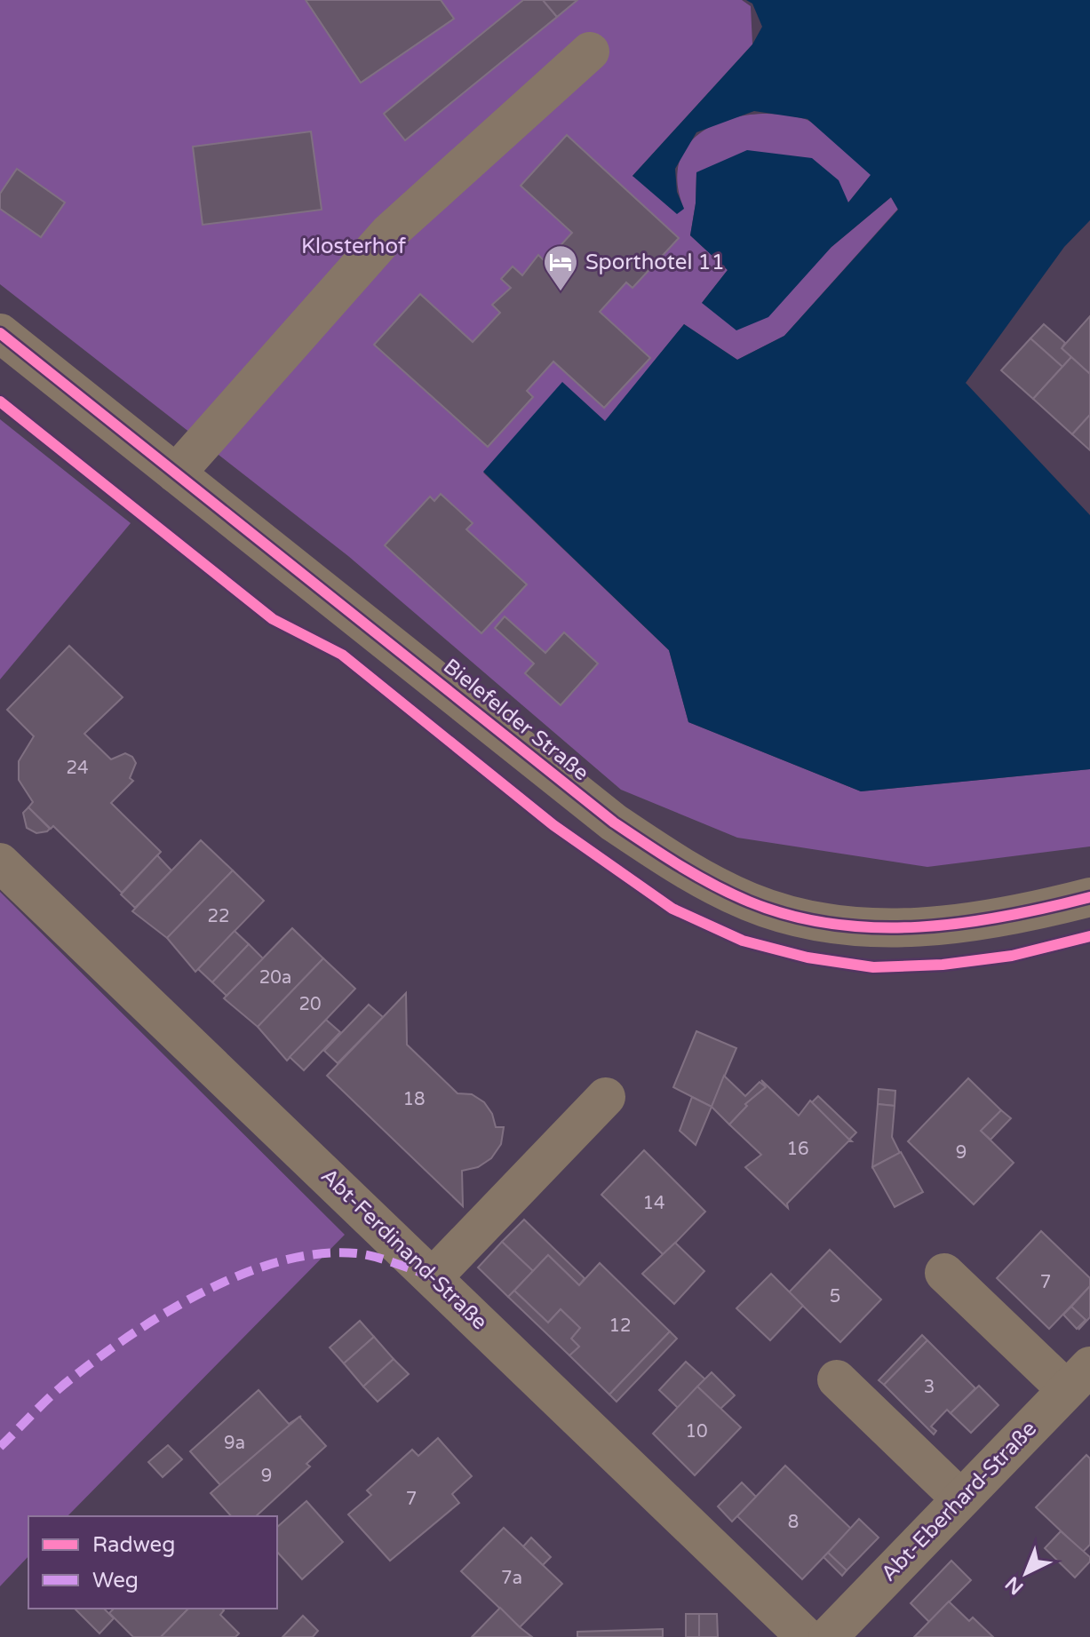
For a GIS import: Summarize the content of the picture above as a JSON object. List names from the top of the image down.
{
  "streets": {
    "street": ["Bielefelder Straße", "Abt-Ferdinand-Straße", "Abt-Eberhard-Straße"]
  },
  "parks": ["Klosterhof"],
  "places": {
    "hotel": ["Sporthotel 11"]
  },
  "house_numbers": [
    "24",
    "22",
    "20a",
    "20",
    "18",
    "16",
    "9",
    "14",
    "7",
    "5",
    "12",
    "3",
    "10",
    "9a",
    "9",
    "7",
    "8",
    "7a"
  ],
  "legend": ["Radweg", "Weg"],
  "north": "bottom left"
}
